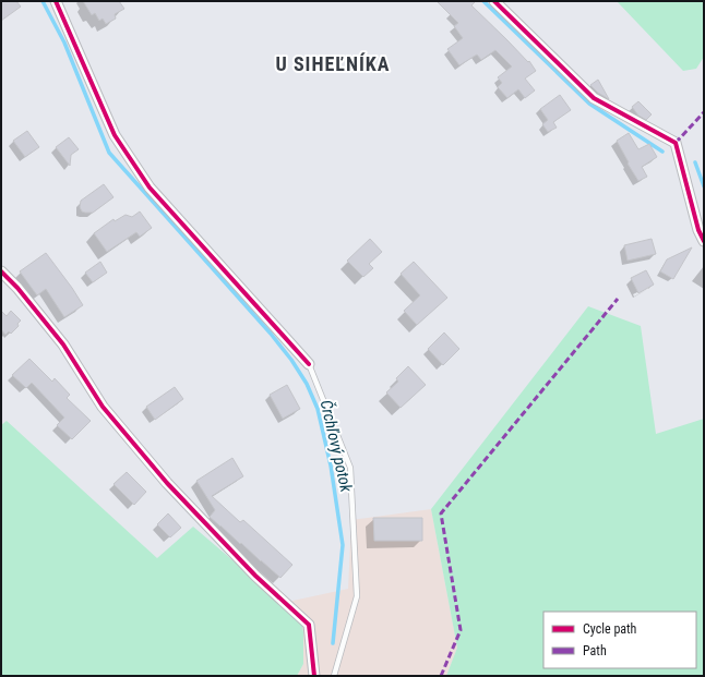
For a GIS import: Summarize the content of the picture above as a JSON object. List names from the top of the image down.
{
  "districts": ["U SIHEĽNÍKA"],
  "water": ["Črchľový potok"],
  "legend": ["Cycle path", "Path"]
}
